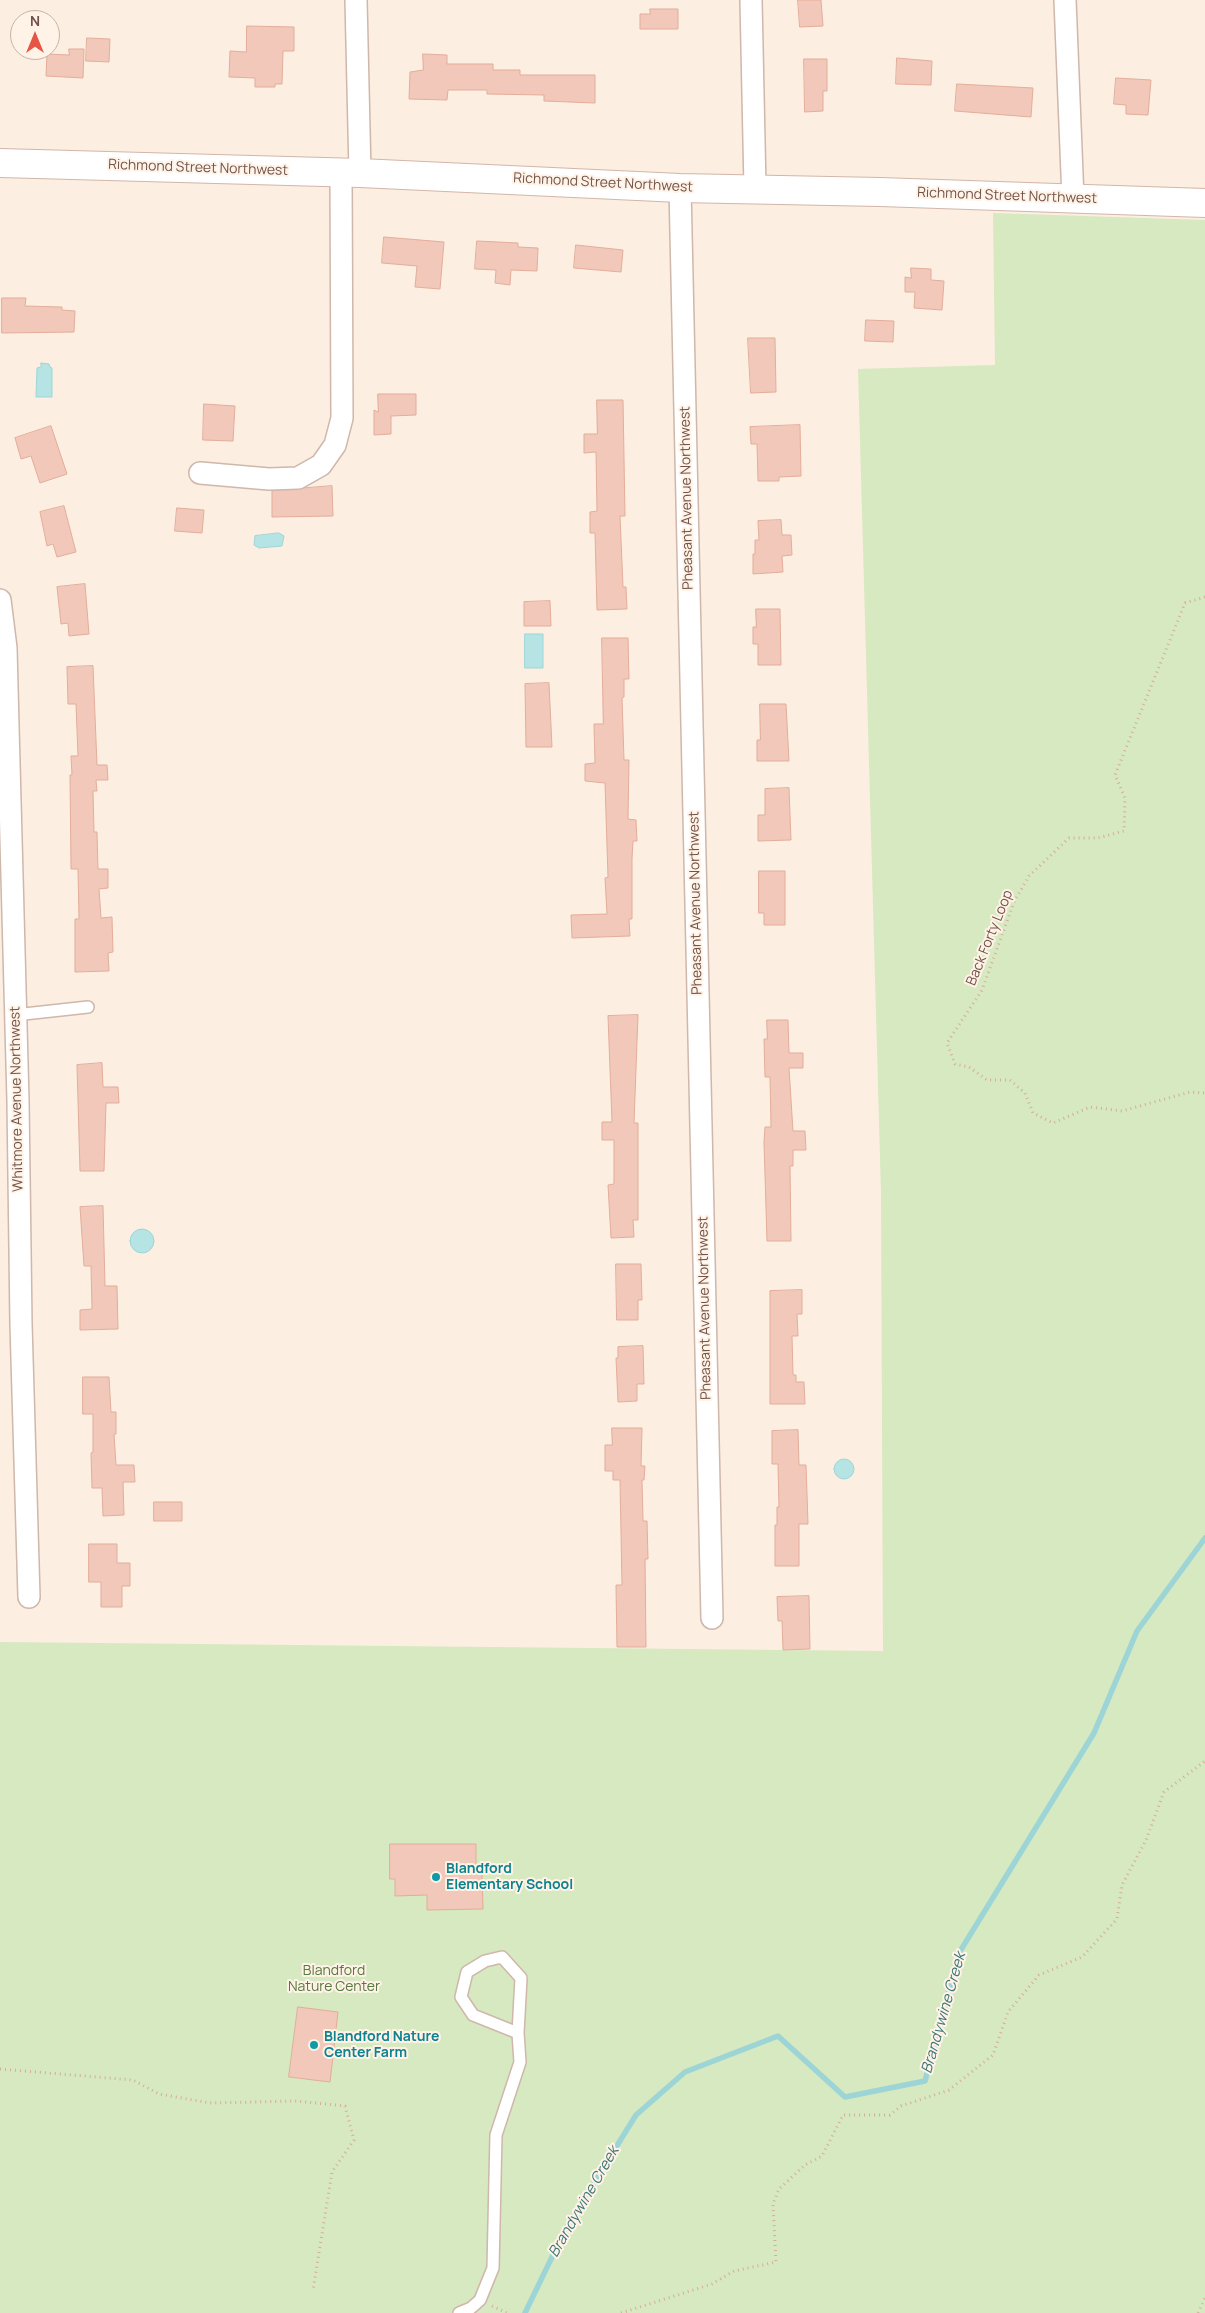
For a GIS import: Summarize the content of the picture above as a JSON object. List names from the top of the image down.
{
  "streets": {
    "street": ["Richmond Street Northwest", "Pheasant Avenue Northwest", "Whitmore Avenue Northwest"],
    "path": ["Back Forty Loop"]
  },
  "crossings": [
    ["Richmond Street Northwest", "Pheasant Avenue Northwest"]
  ],
  "water": ["Brandywine Creek"],
  "parks": ["Blandford Nature Center"],
  "places": ["Blandford Elementary School", "Blandford Nature Center Farm"],
  "north": "top"
}
